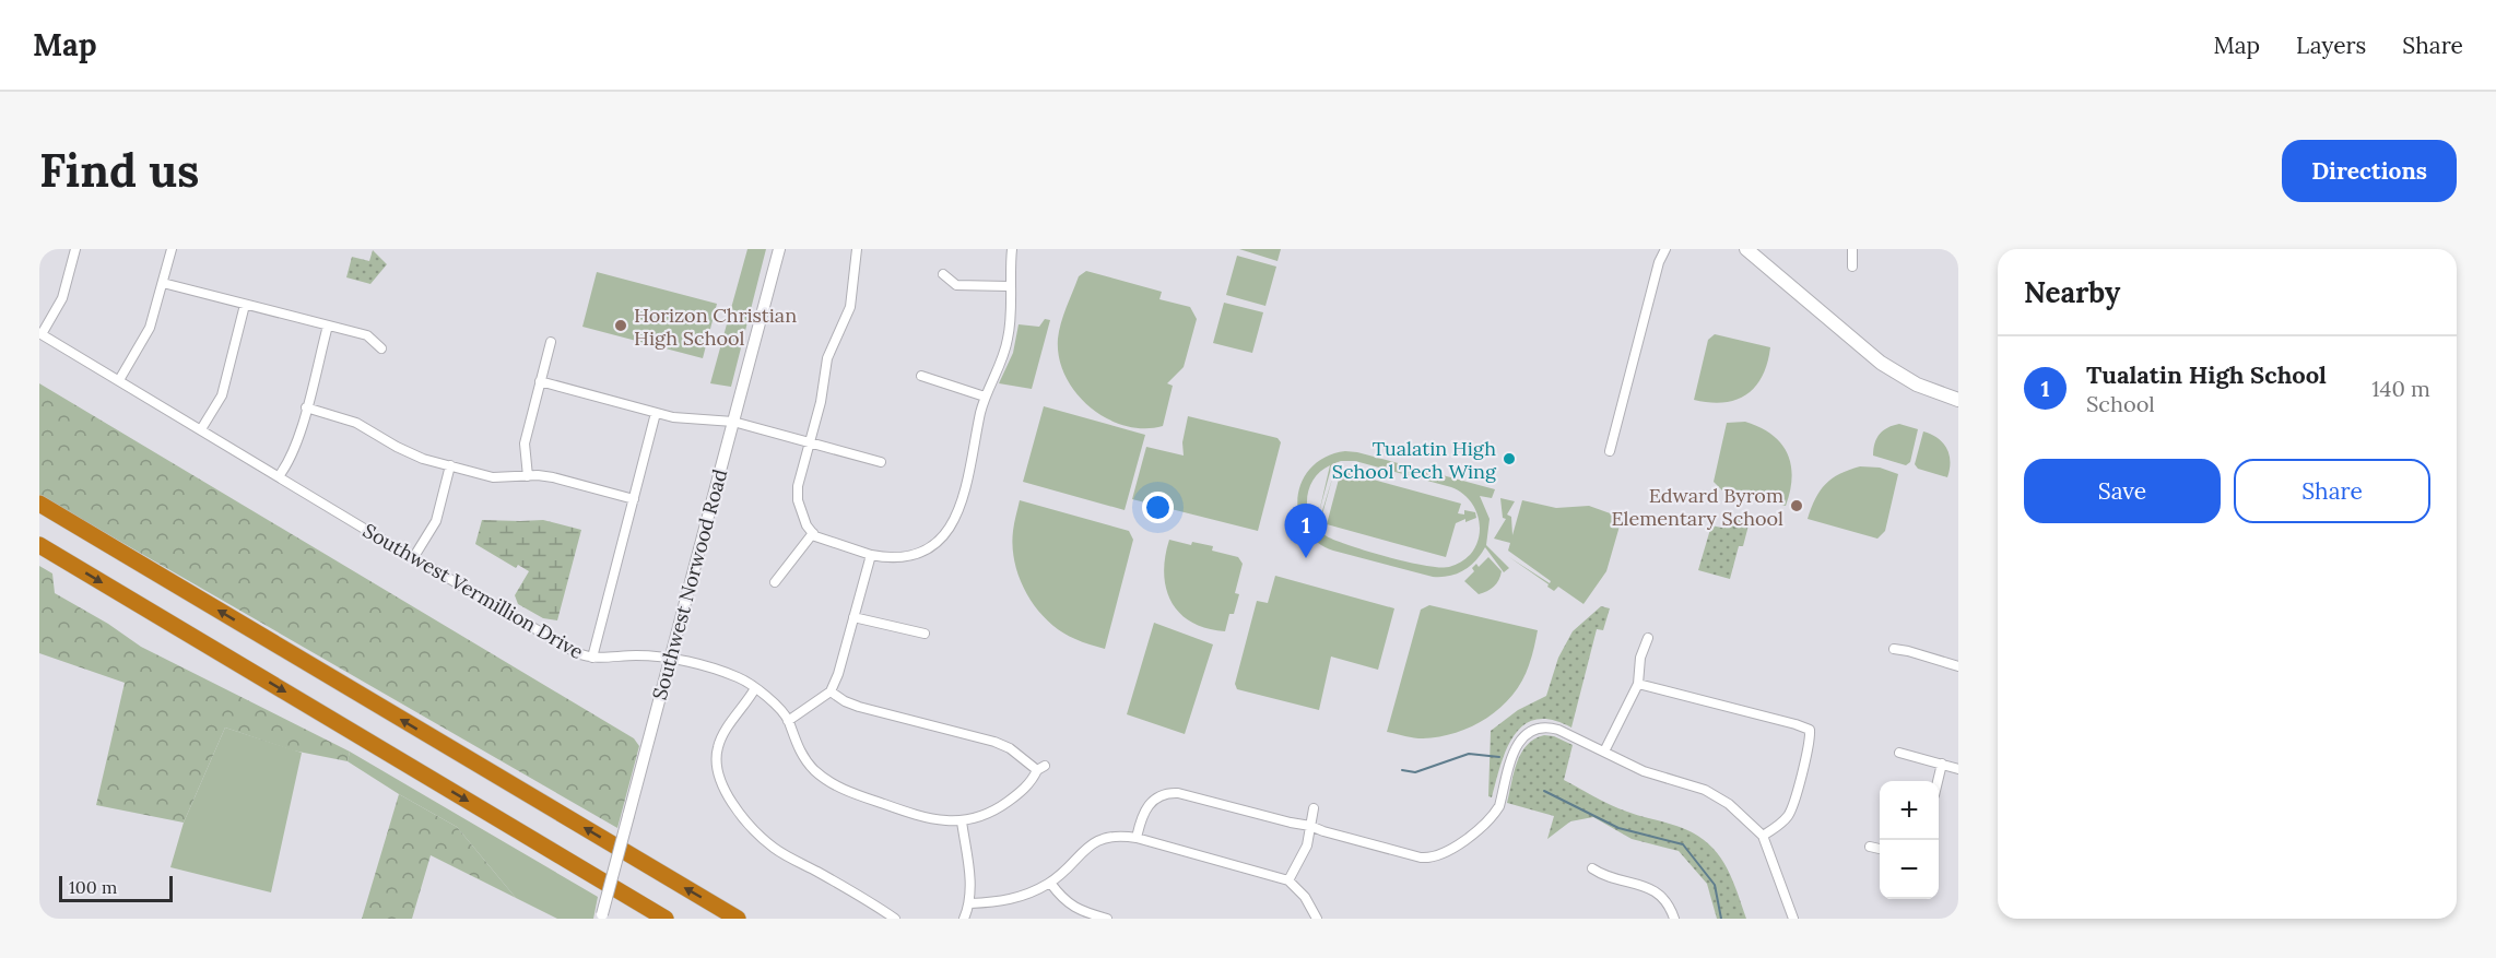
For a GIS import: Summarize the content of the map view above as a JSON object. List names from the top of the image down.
{
  "streets": {
    "street": ["Southwest Norwood Road", "Southwest Vermillion Drive"]
  },
  "crossings": [
    ["Southwest Norwood Road", "Southwest Vermillion Drive"]
  ],
  "places": ["Horizon Christian High School", "Tualatin High School Tech Wing", "Edward Byrom Elementary School"],
  "scale_bar": "100 m",
  "page": {
    "header": "Map",
    "nav": ["Map", "Layers", "Share"],
    "buttons": [
      "Directions",
      ["Save", "Share"]
    ],
    "title": "Find us",
    "heading": "Nearby",
    "list": [
      {
        "mark": "1",
        "name": "Tualatin High School",
        "note": "School",
        "value": "140 m"
      }
    ],
    "pins": "1",
    "map_buttons": ["+", "−"],
    "scale": "100 m"
  }
}
